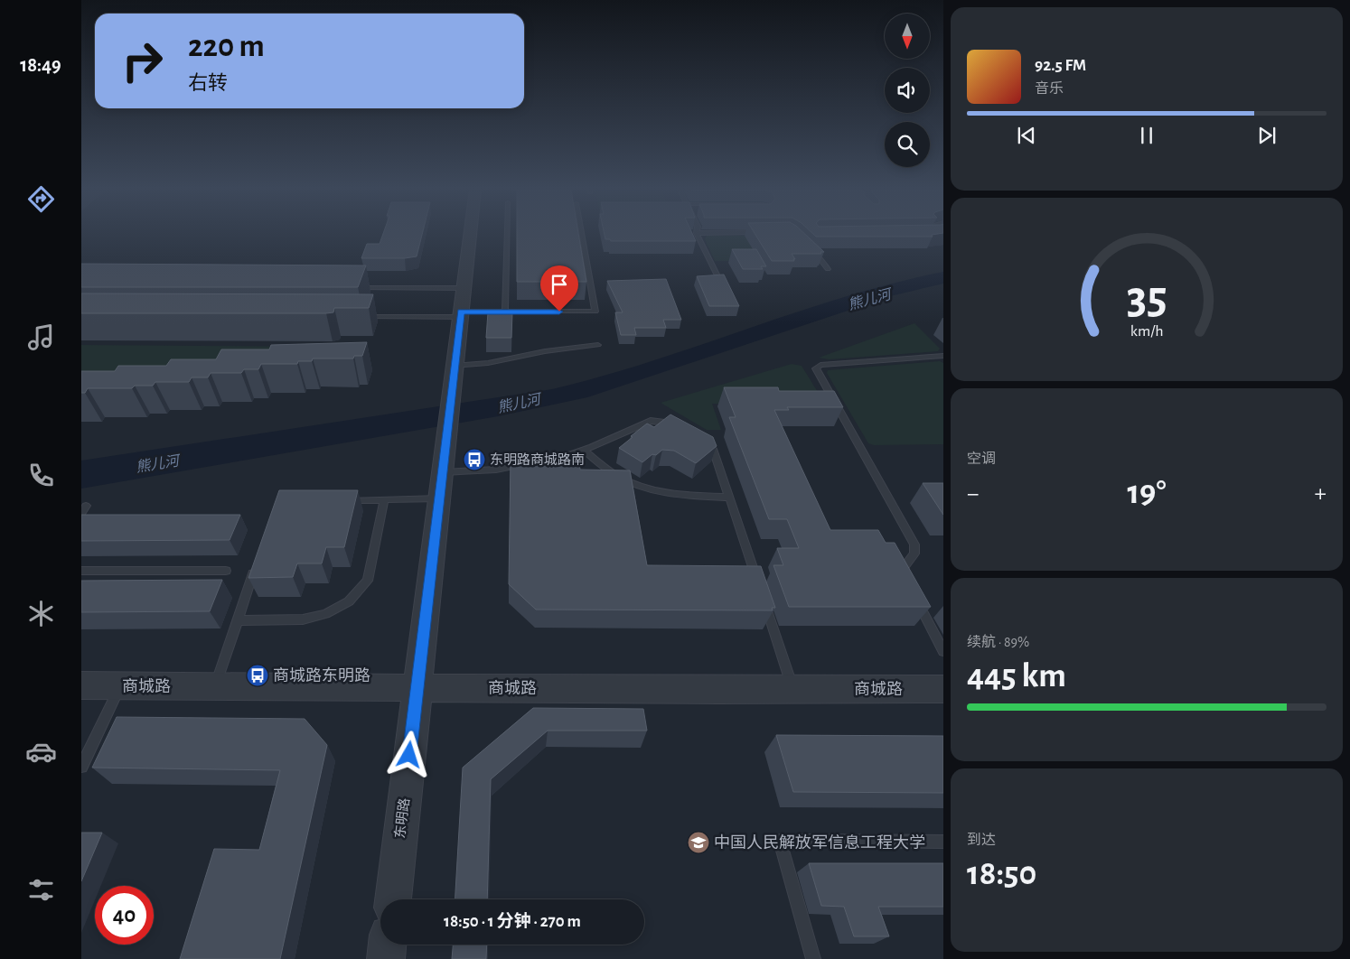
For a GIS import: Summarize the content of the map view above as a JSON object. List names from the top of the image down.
{
  "streets": {
    "street": ["商城路", "东明路"]
  },
  "crossings": [
    ["商城路", "东明路"]
  ],
  "water": ["熊儿河"],
  "places": {
    "bus stop": ["东明路商城路南", "商城路东明路"],
    "school or university": ["中国人民解放军信息工程大学"]
  },
  "north": "bottom",
  "page": {
    "tabs": "18:49",
    "turn": ["220 m", "右转"],
    "song": ["92.5 FM", "音乐"],
    "tile": [
      "空调",
      ["续航 · 89%", "445 km"],
      ["到达", "18:50"]
    ],
    "heat": ["−", "19°", "+"],
    "limit": "40",
    "trip": "18:50 · 1 分钟 · 270 m",
    "gauge": ["35", "km/h"]
  }
}
